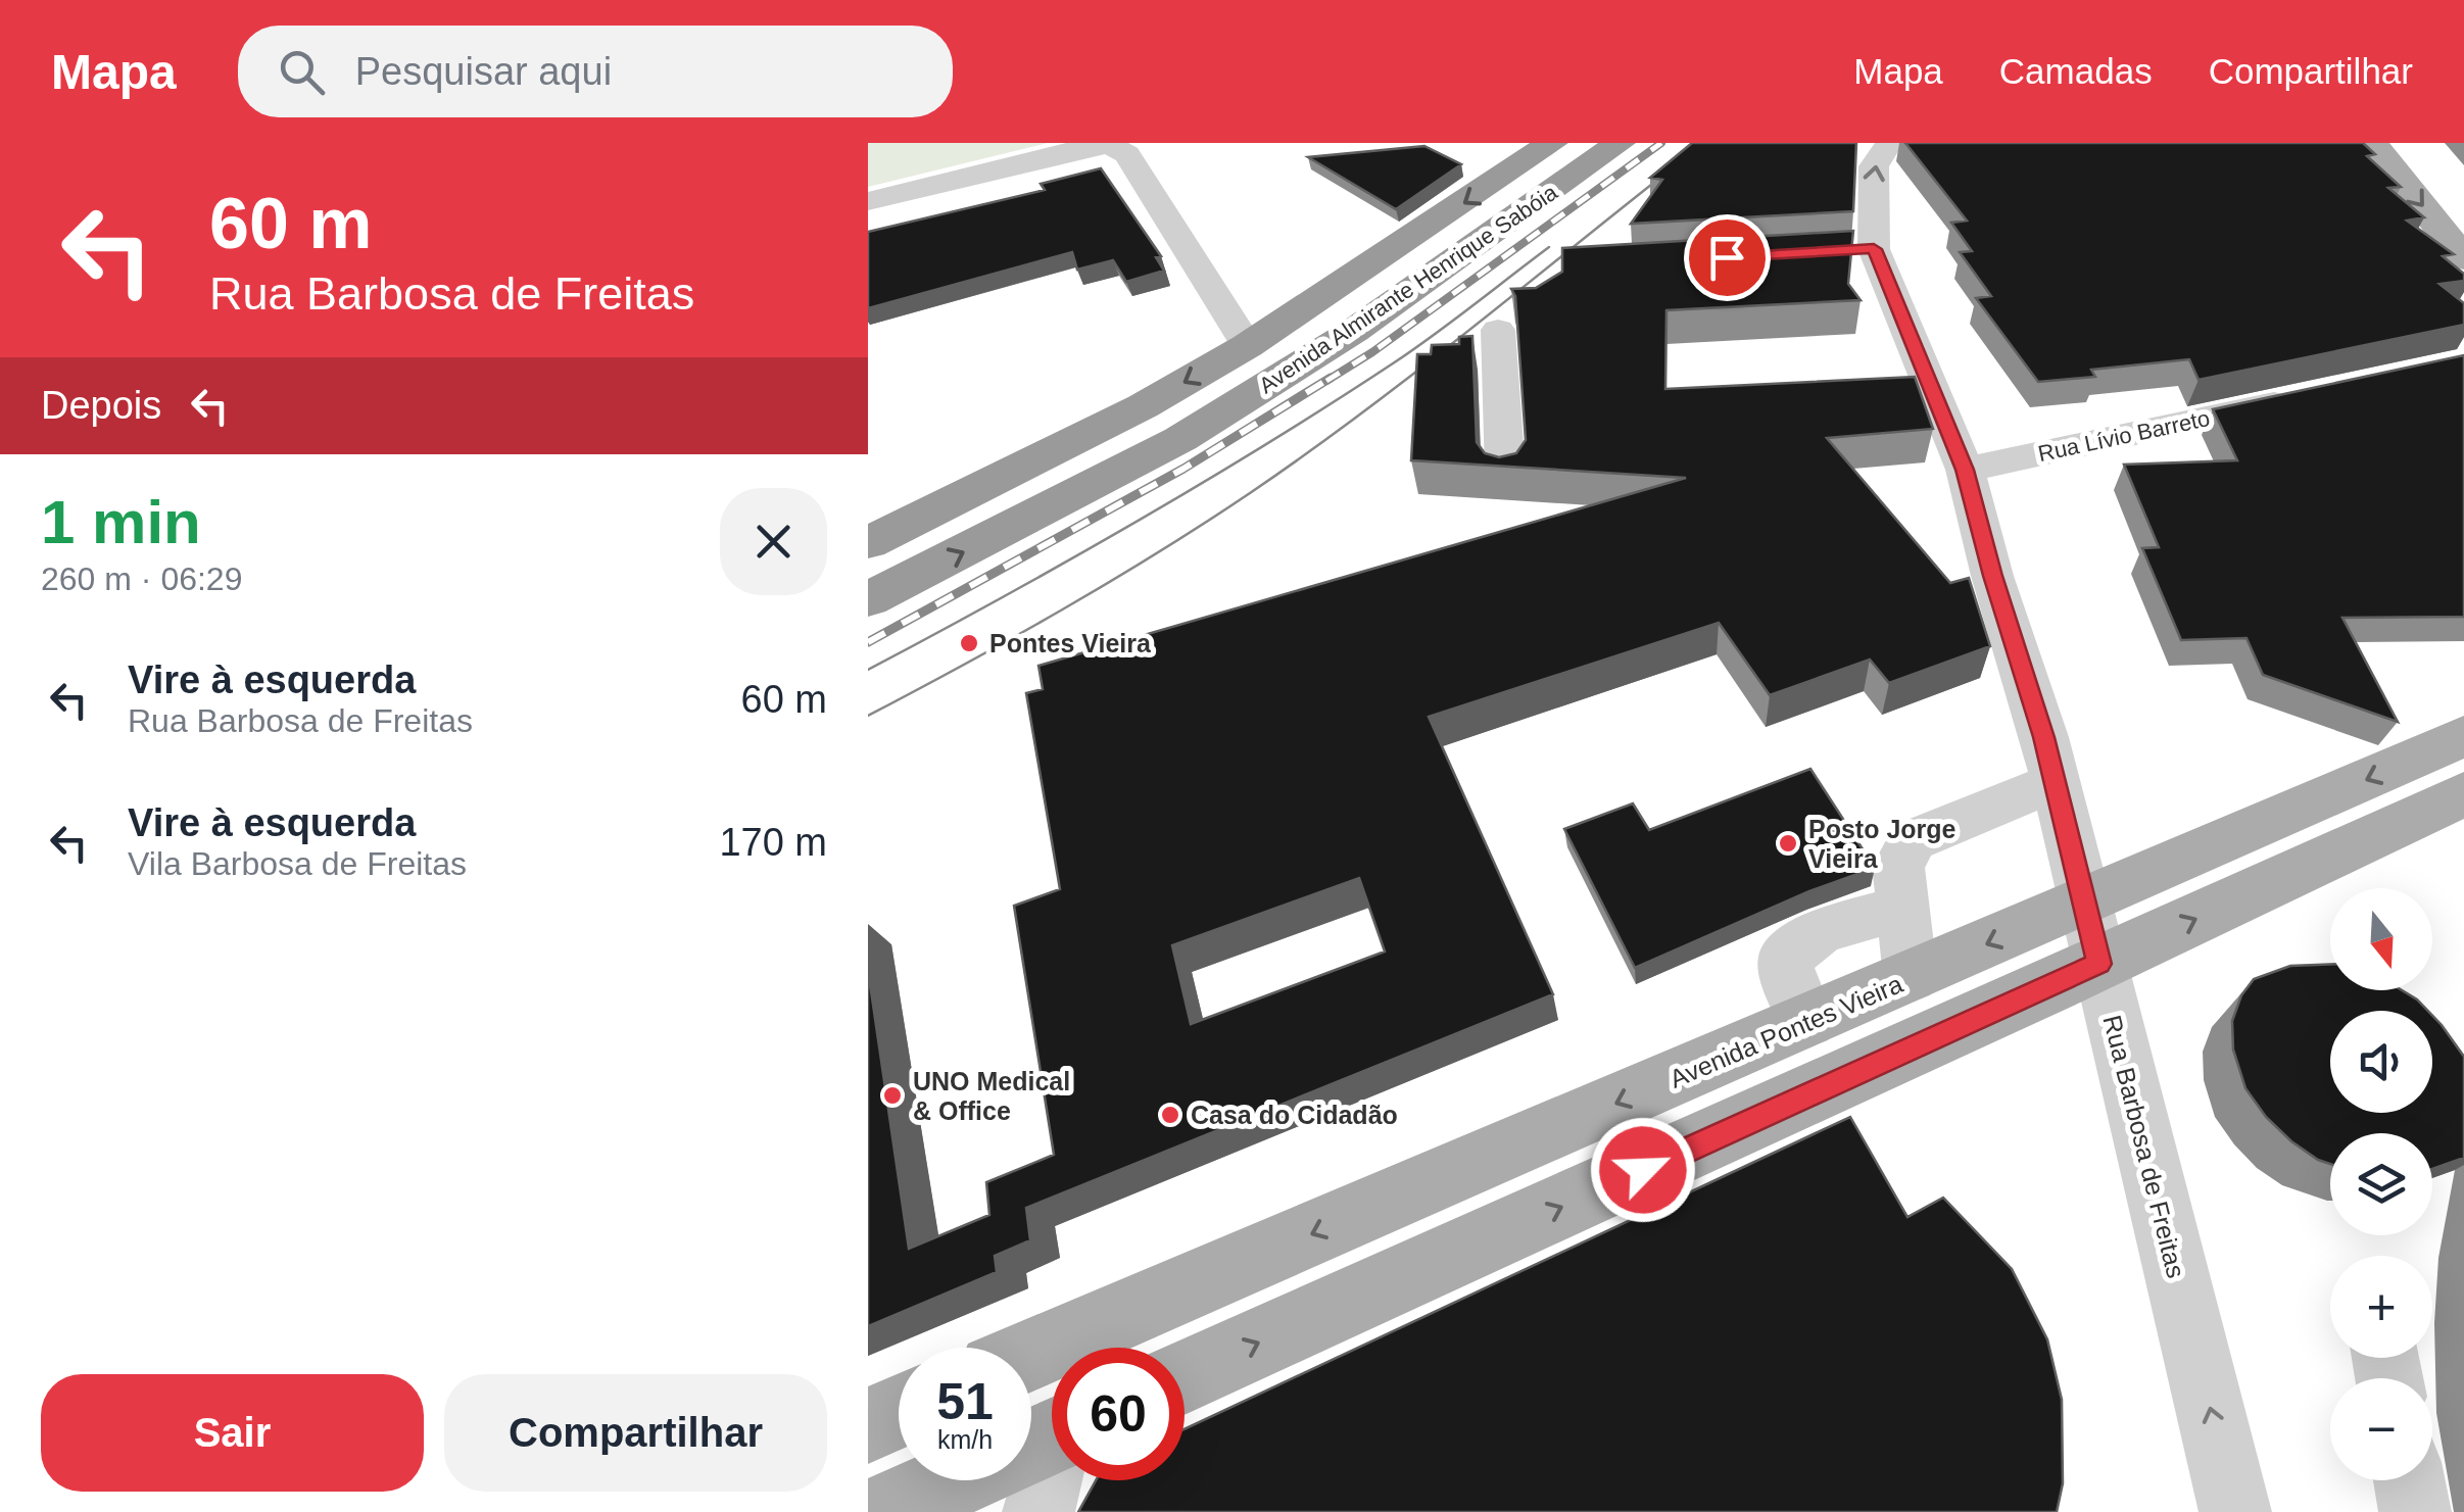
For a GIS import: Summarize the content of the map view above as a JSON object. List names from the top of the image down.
{
  "streets": {
    "highway": ["Avenida Almirante Henrique Sabóia"],
    "main road": ["Avenida Pontes Vieira"],
    "street": ["Rua Lívio Barreto", "Rua Barbosa de Freitas"]
  },
  "crossings": [
    ["Rua Lívio Barreto", "Rua Barbosa de Freitas"],
    ["Avenida Pontes Vieira", "Rua Barbosa de Freitas"]
  ],
  "one_way": ["Rua Barbosa de Freitas"],
  "places": [
    "Pontes Vieira",
    "Posto Jorge Vieira",
    "UNO Medical & Office",
    "Casa do Cidadão"
  ],
  "north": "bottom",
  "page": {
    "header": "Mapa",
    "search": "Pesquisar aqui",
    "nav": ["Mapa", "Camadas", "Compartilhar"],
    "turn": ["60 m", "Rua Barbosa de Freitas"],
    "then": "Depois",
    "heading": ["1 min", "260 m · 06:29"],
    "list": [
      {
        "name": "Vire à esquerda",
        "note": "Rua Barbosa de Freitas",
        "value": "60 m"
      },
      {
        "name": "Vire à esquerda",
        "note": "Vila Barbosa de Freitas",
        "value": "170 m"
      }
    ],
    "map_buttons": ["+", "−"],
    "speed": "51 km/h",
    "limit": "60",
    "buttons": ["Sair", "Compartilhar"]
  }
}
